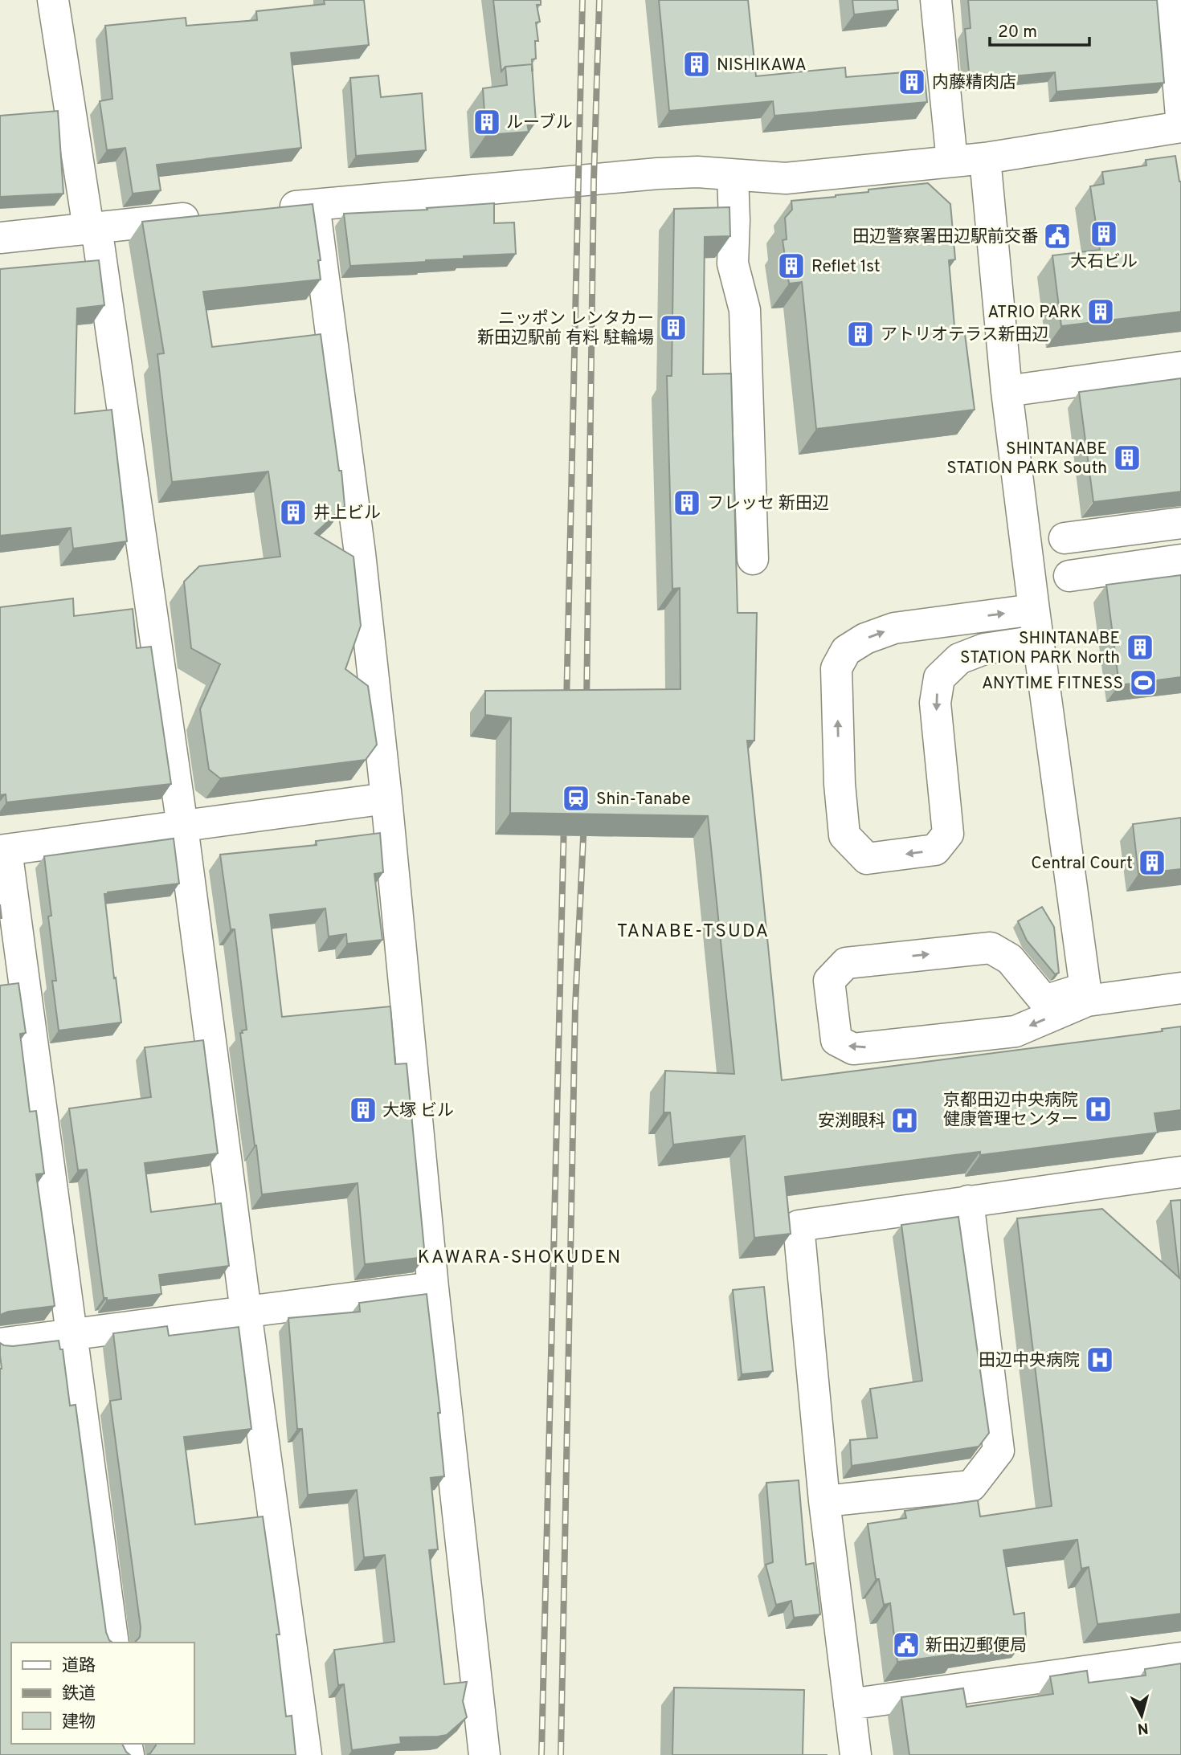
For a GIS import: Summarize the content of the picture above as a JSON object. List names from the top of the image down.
{
  "districts": ["TANABE-TSUDA", "KAWARA-SHOKUDEN"],
  "places": {
    "building": [
      "NISHIKAWA",
      "内藤精肉店",
      "ルーブル",
      "大石ビル",
      "Reflet 1st",
      "ATRIO PARK",
      "ニッポン レンタカー 新田辺駅前 有料 駐輪場",
      "アトリオテラス新田辺",
      "SHINTANABE STATION PARK South",
      "フレッセ 新田辺",
      "井上ビル",
      "SHINTANABE STATION PARK North",
      "Central Court",
      "大塚 ビル"
    ],
    "public building": ["田辺警察署田辺駅前交番", "新田辺郵便局"],
    "sports": ["ANYTIME FITNESS"],
    "station": ["Shin-Tanabe"],
    "hospital": ["京都田辺中央病院 健康管理センター", "安渕眼科", "田辺中央病院"]
  },
  "legend": ["道路", "鉄道", "建物"],
  "scale_bar": "20 m",
  "north": "bottom"
}
